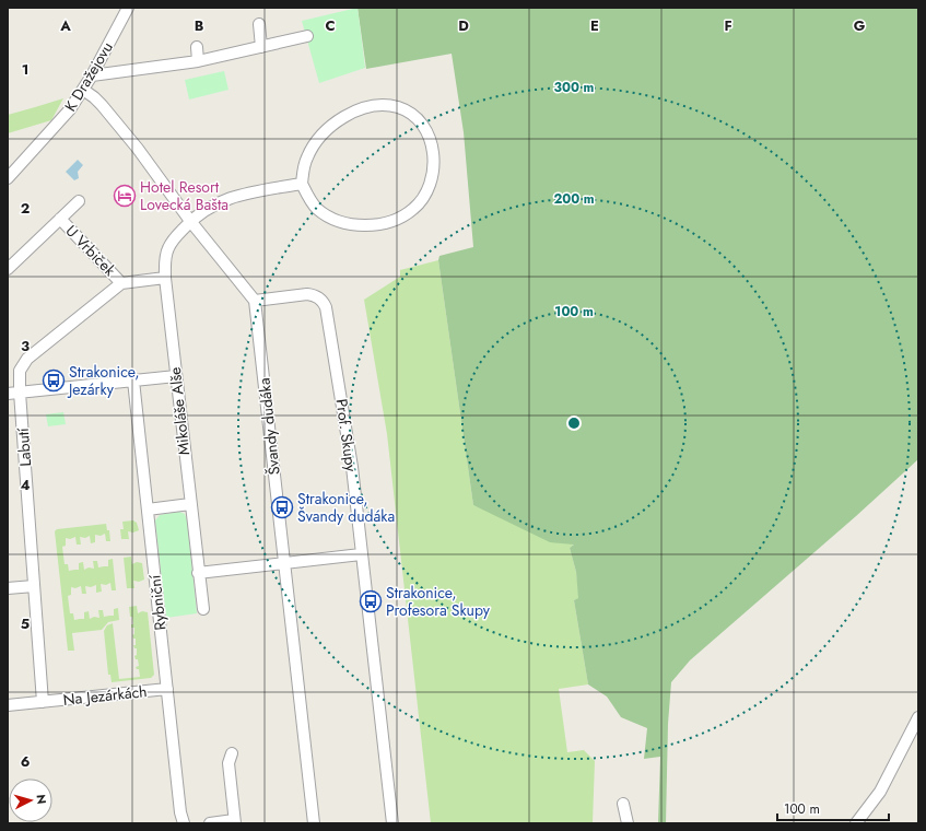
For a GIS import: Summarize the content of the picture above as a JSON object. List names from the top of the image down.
{
  "streets": {
    "street": [
      "K Dražejovu",
      "U Vrbiček",
      "Mikoláše Alše",
      "Švandy dudáka",
      "Prof. Skupy",
      "Labutí",
      "Rybniční",
      "Na Jezárkách"
    ]
  },
  "crossings": [
    ["U Vrbiček", "Labutí"],
    ["Švandy dudáka", "Prof. Skupy"],
    ["Labutí", "Na Jezárkách"],
    ["Rybniční", "Na Jezárkách"]
  ],
  "places": {
    "hotel": ["Hotel Resort Lovecká Bašta"],
    "bus stop": ["Strakonice, Jezárky", "Strakonice, Švandy dudáka", "Strakonice, Profesora Skupy"]
  },
  "scale_bar": "100 m",
  "north": "right",
  "grid": {
    "columns": [
      "A",
      "B",
      "C",
      "D",
      "E",
      "F",
      "G"
    ],
    "rows": [
      "1",
      "2",
      "3",
      "4",
      "5",
      "6"
    ]
  },
  "rings": ["300 m", "200 m", "100 m"]
}
